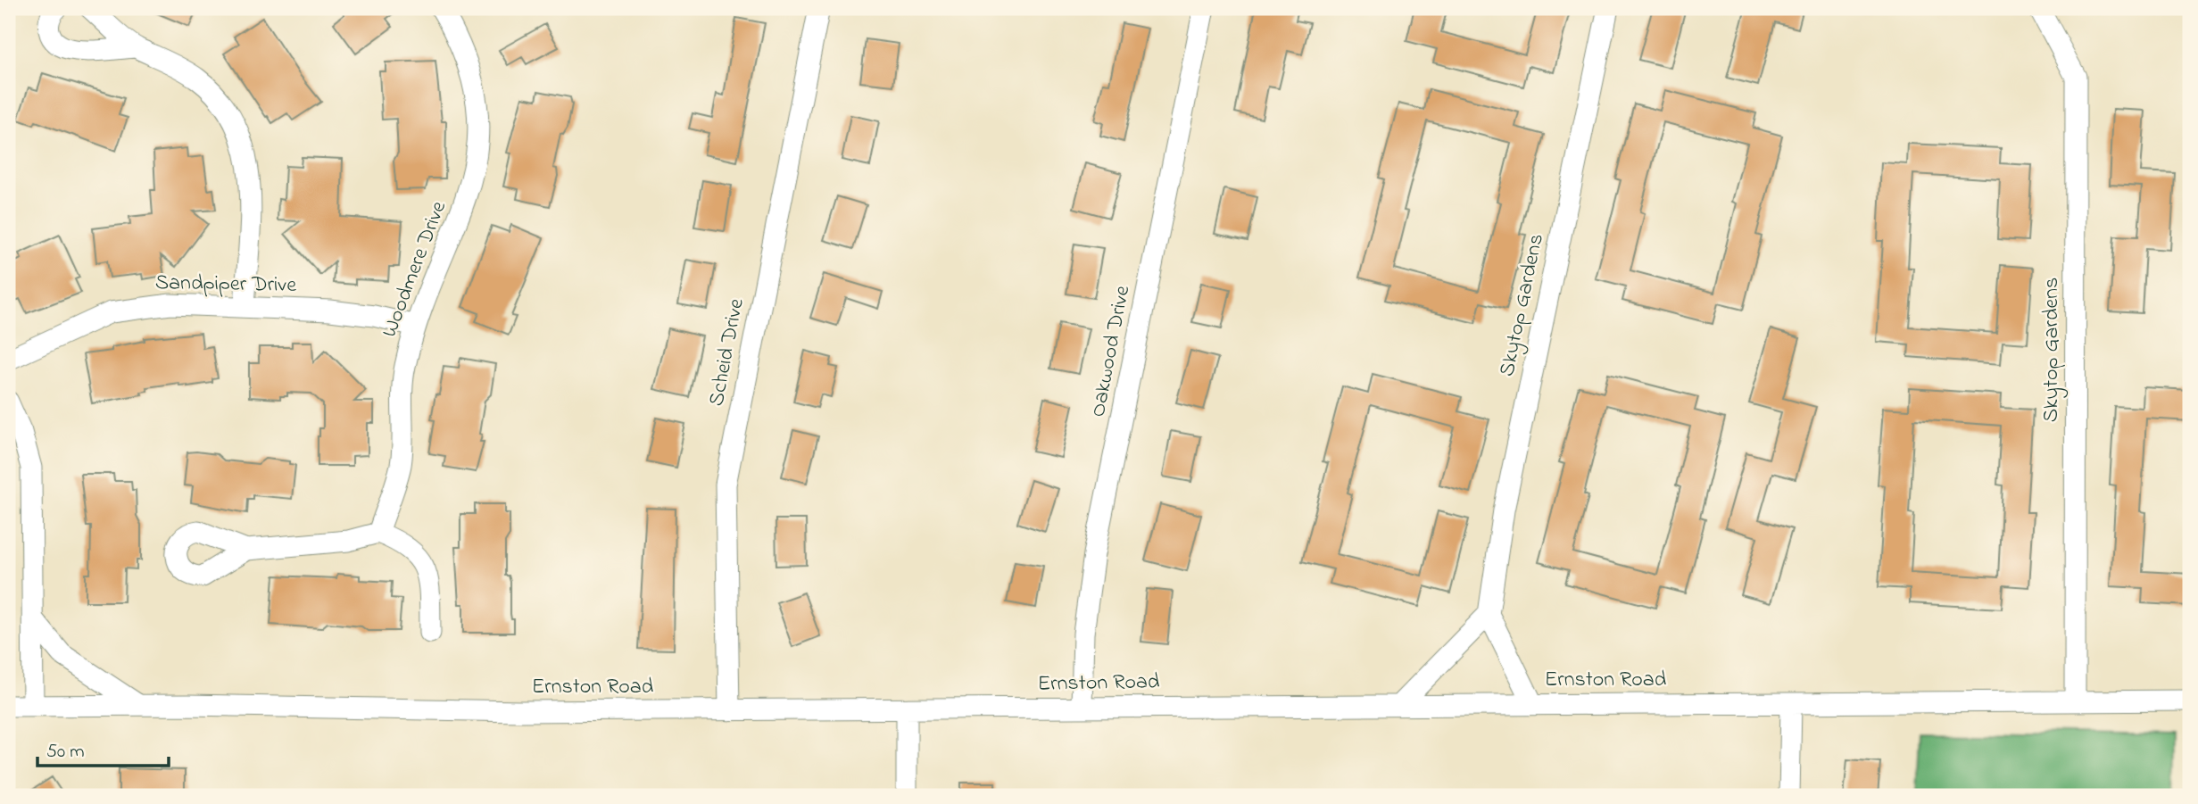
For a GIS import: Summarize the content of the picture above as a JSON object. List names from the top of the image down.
{
  "streets": {
    "street": [
      "Woodmere Drive",
      "Sandpiper Drive",
      "Skytop Gardens",
      "Oakwood Drive",
      "Scheid Drive",
      "Ernston Road"
    ]
  },
  "crossings": [
    ["Woodmere Drive", "Sandpiper Drive"],
    ["Skytop Gardens", "Ernston Road"],
    ["Oakwood Drive", "Ernston Road"],
    ["Scheid Drive", "Ernston Road"]
  ],
  "scale_bar": "50 m"
}
